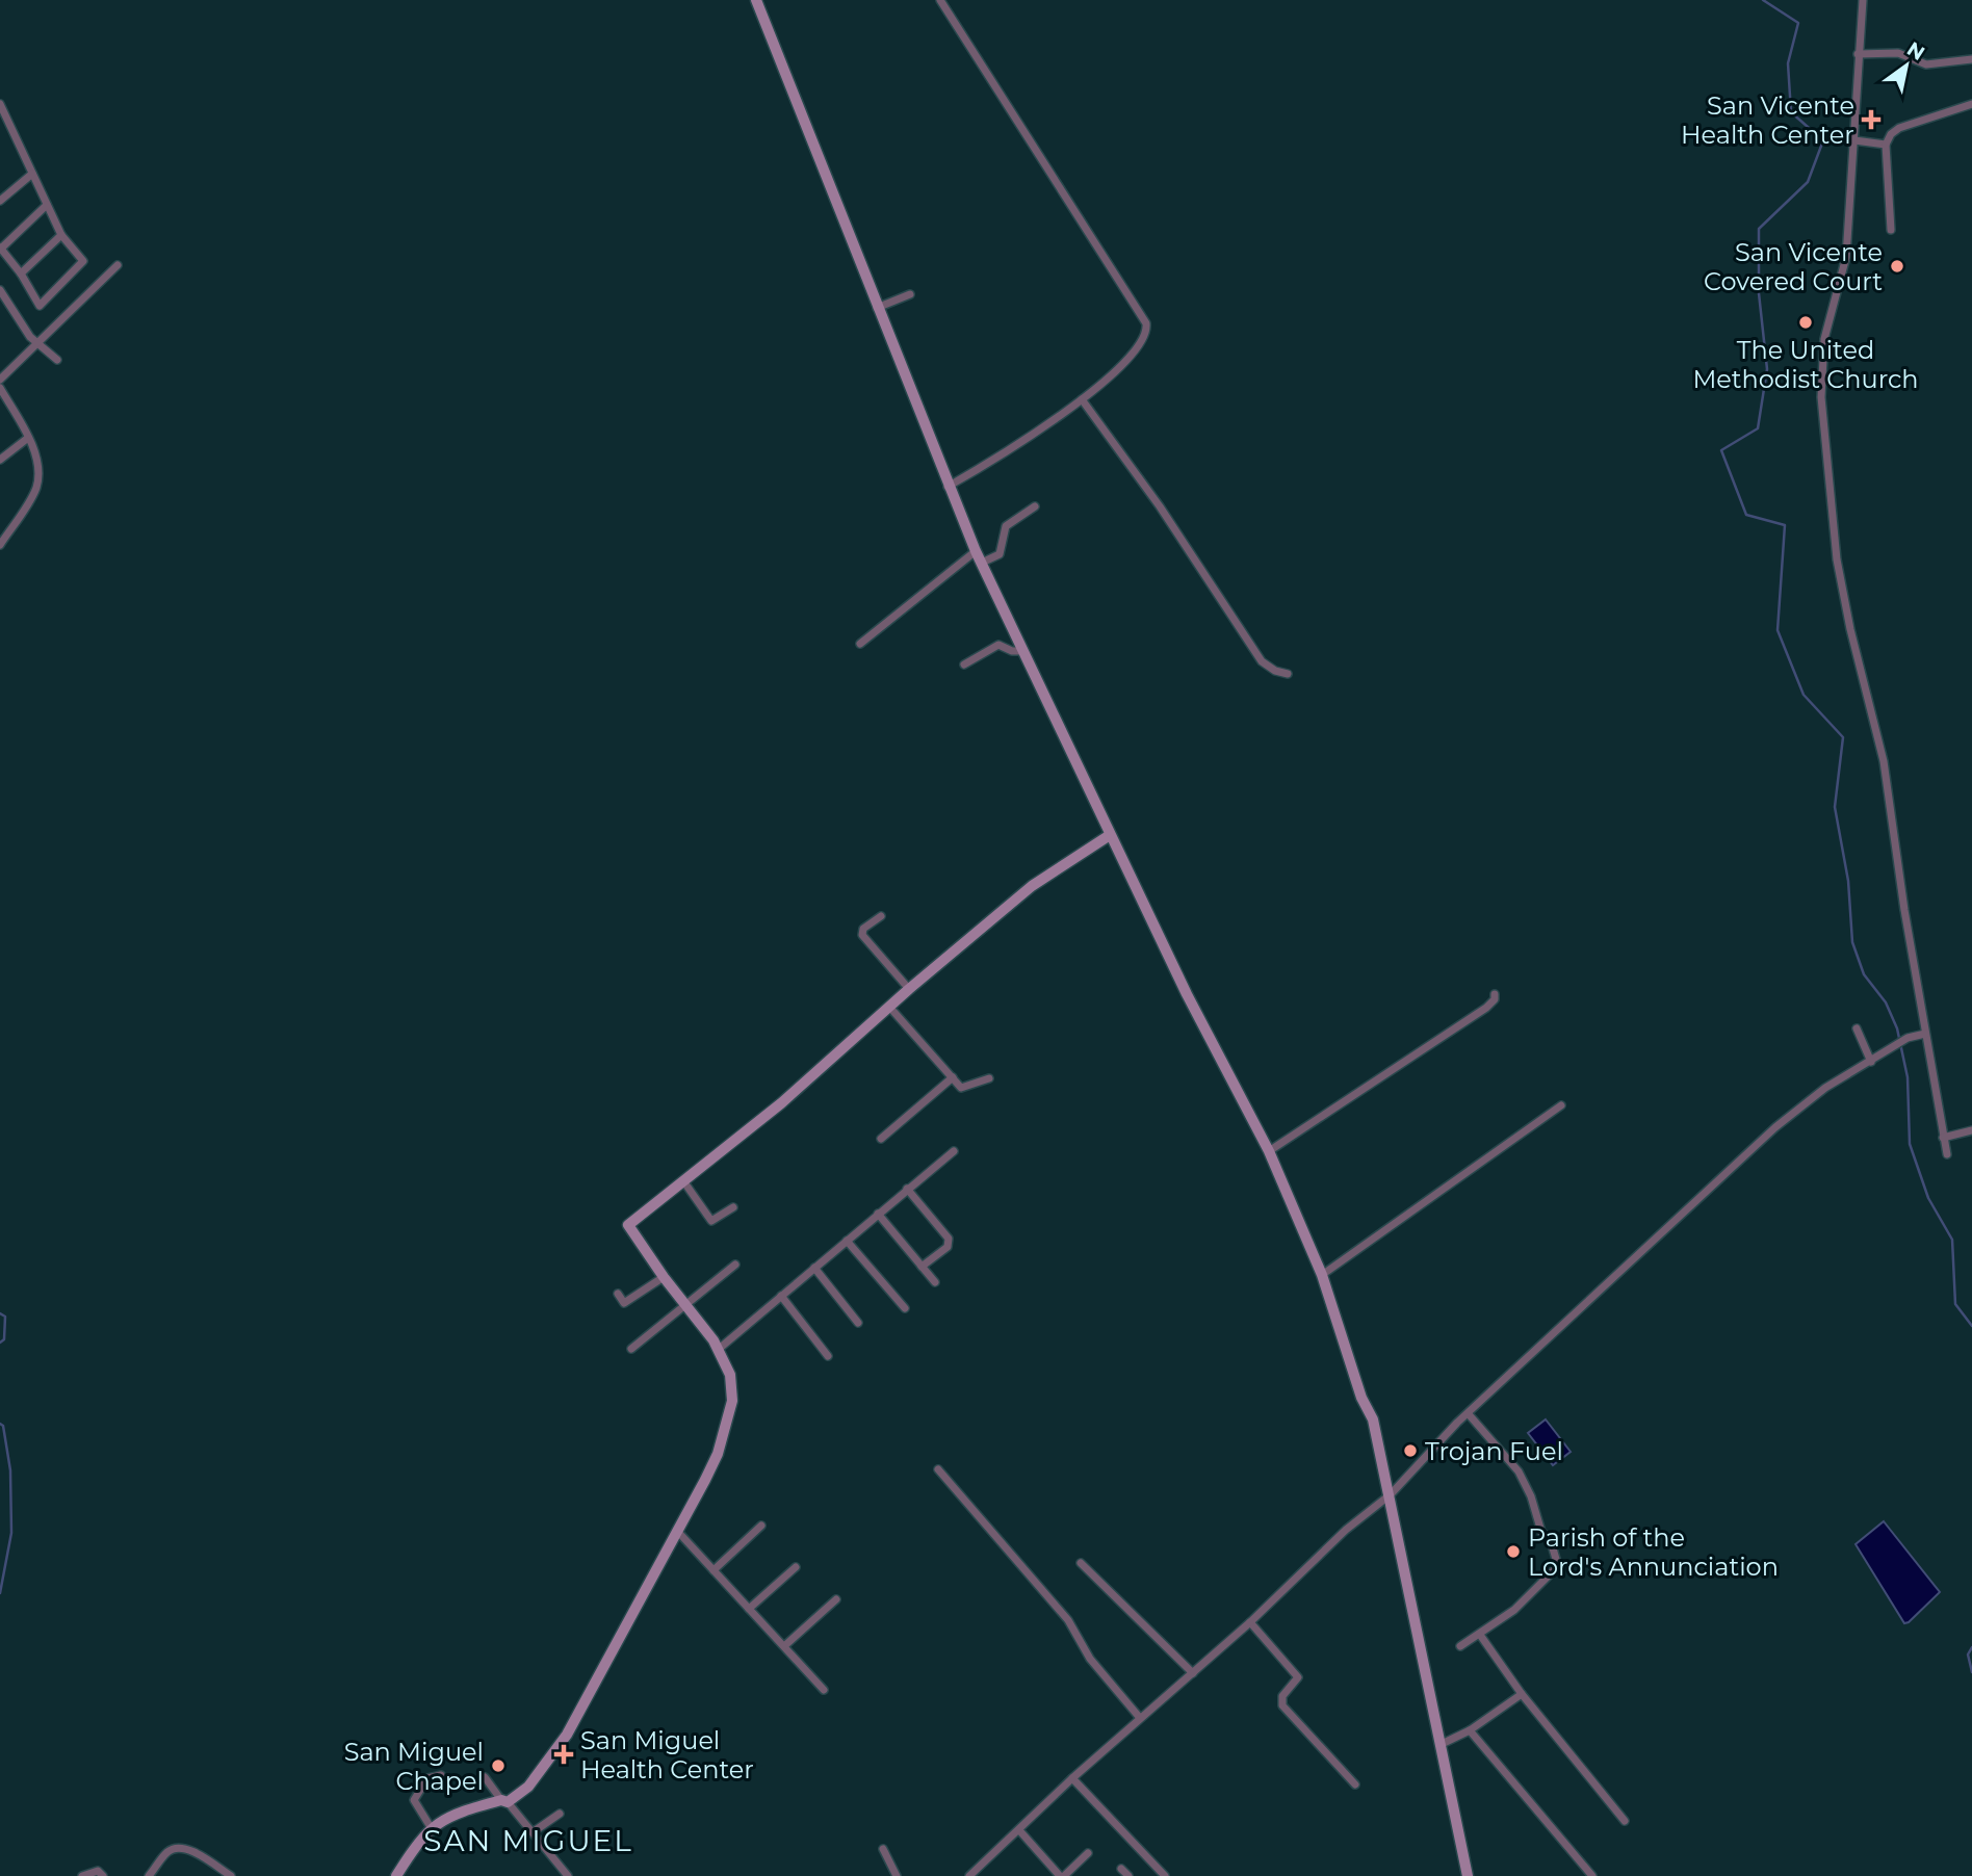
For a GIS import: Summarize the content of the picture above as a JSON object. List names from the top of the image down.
{
  "districts": ["SAN MIGUEL"],
  "places": {
    "health": ["San Vicente Health Center", "San Miguel Health Center"],
    "other": [
      "San Vicente Covered Court",
      "The United Methodist Church",
      "Trojan Fuel",
      "Parish of the Lord's Annunciation",
      "San Miguel Chapel"
    ]
  },
  "north": "top right"
}
